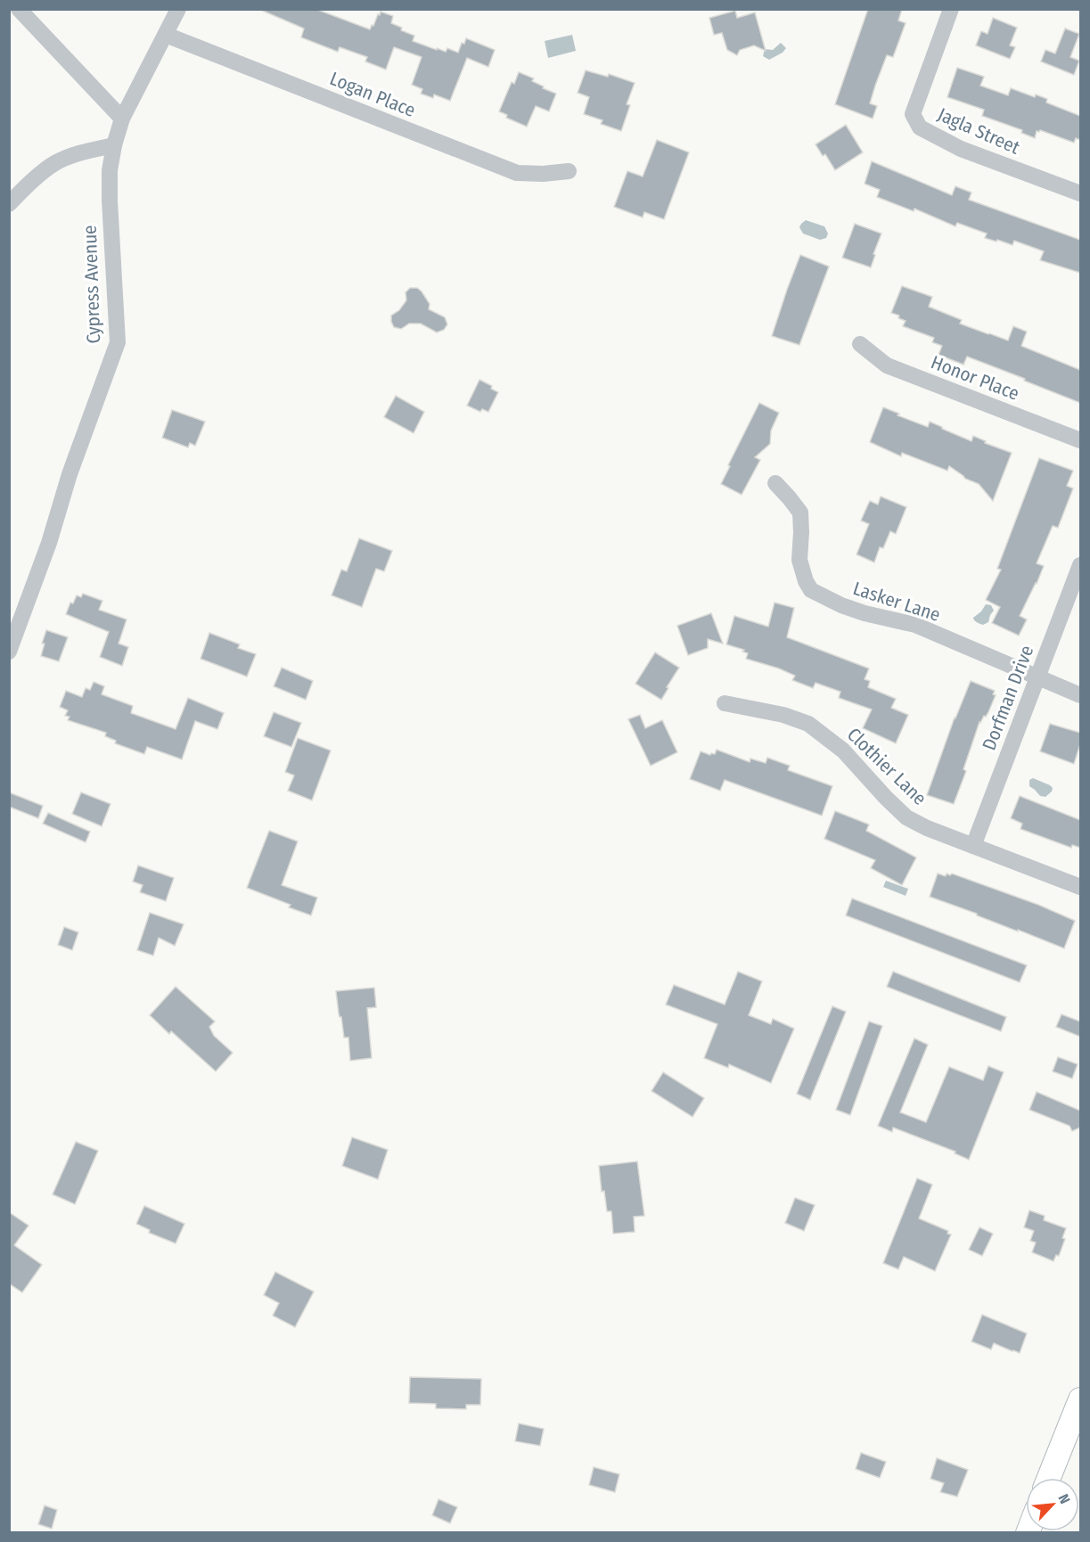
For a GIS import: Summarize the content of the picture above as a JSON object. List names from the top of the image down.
{
  "streets": {
    "street": [
      "Logan Place",
      "Jagla Street",
      "Cypress Avenue",
      "Honor Place",
      "Lasker Lane",
      "Dorfman Drive",
      "Clothier Lane"
    ]
  },
  "crossings": [
    ["Logan Place", "Cypress Avenue"],
    ["Lasker Lane", "Dorfman Drive"],
    ["Dorfman Drive", "Clothier Lane"]
  ],
  "north": "top right"
}
